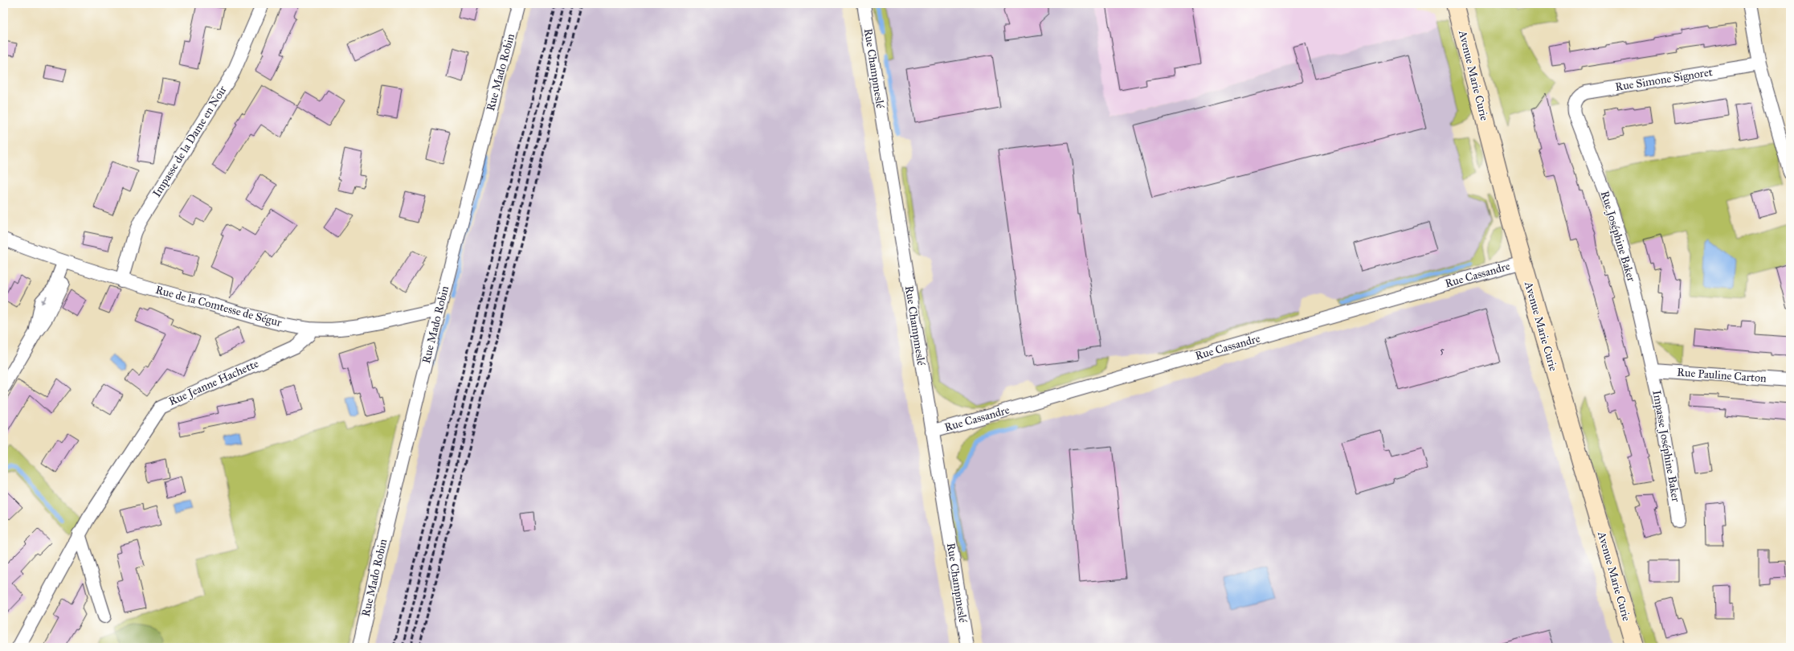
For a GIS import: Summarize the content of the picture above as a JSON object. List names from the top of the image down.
{
  "streets": {
    "main road": ["Avenue Marie Curie"],
    "street": [
      "Rue Champmeslé",
      "Rue Mado Robin",
      "Rue Simone Signoret",
      "Impasse de la Dame en Noir",
      "Rue Joséphine Baker",
      "Rue Cassandre",
      "Rue de la Comtesse de Ségur",
      "Rue Pauline Carton",
      "Rue Jeanne Hachette",
      "Impasse Joséphine Baker"
    ]
  },
  "crossings": [
    ["Rue Champmeslé", "Rue Cassandre"],
    ["Rue Mado Robin", "Rue de la Comtesse de Ségur"],
    ["Avenue Marie Curie", "Rue Cassandre"],
    ["Rue Simone Signoret", "Rue Joséphine Baker"],
    ["Impasse de la Dame en Noir", "Rue de la Comtesse de Ségur"],
    ["Rue Joséphine Baker", "Rue Pauline Carton"],
    ["Rue Joséphine Baker", "Impasse Joséphine Baker"],
    ["Rue de la Comtesse de Ségur", "Rue Jeanne Hachette"],
    ["Rue Pauline Carton", "Impasse Joséphine Baker"]
  ],
  "house_numbers": ["5"]
}
